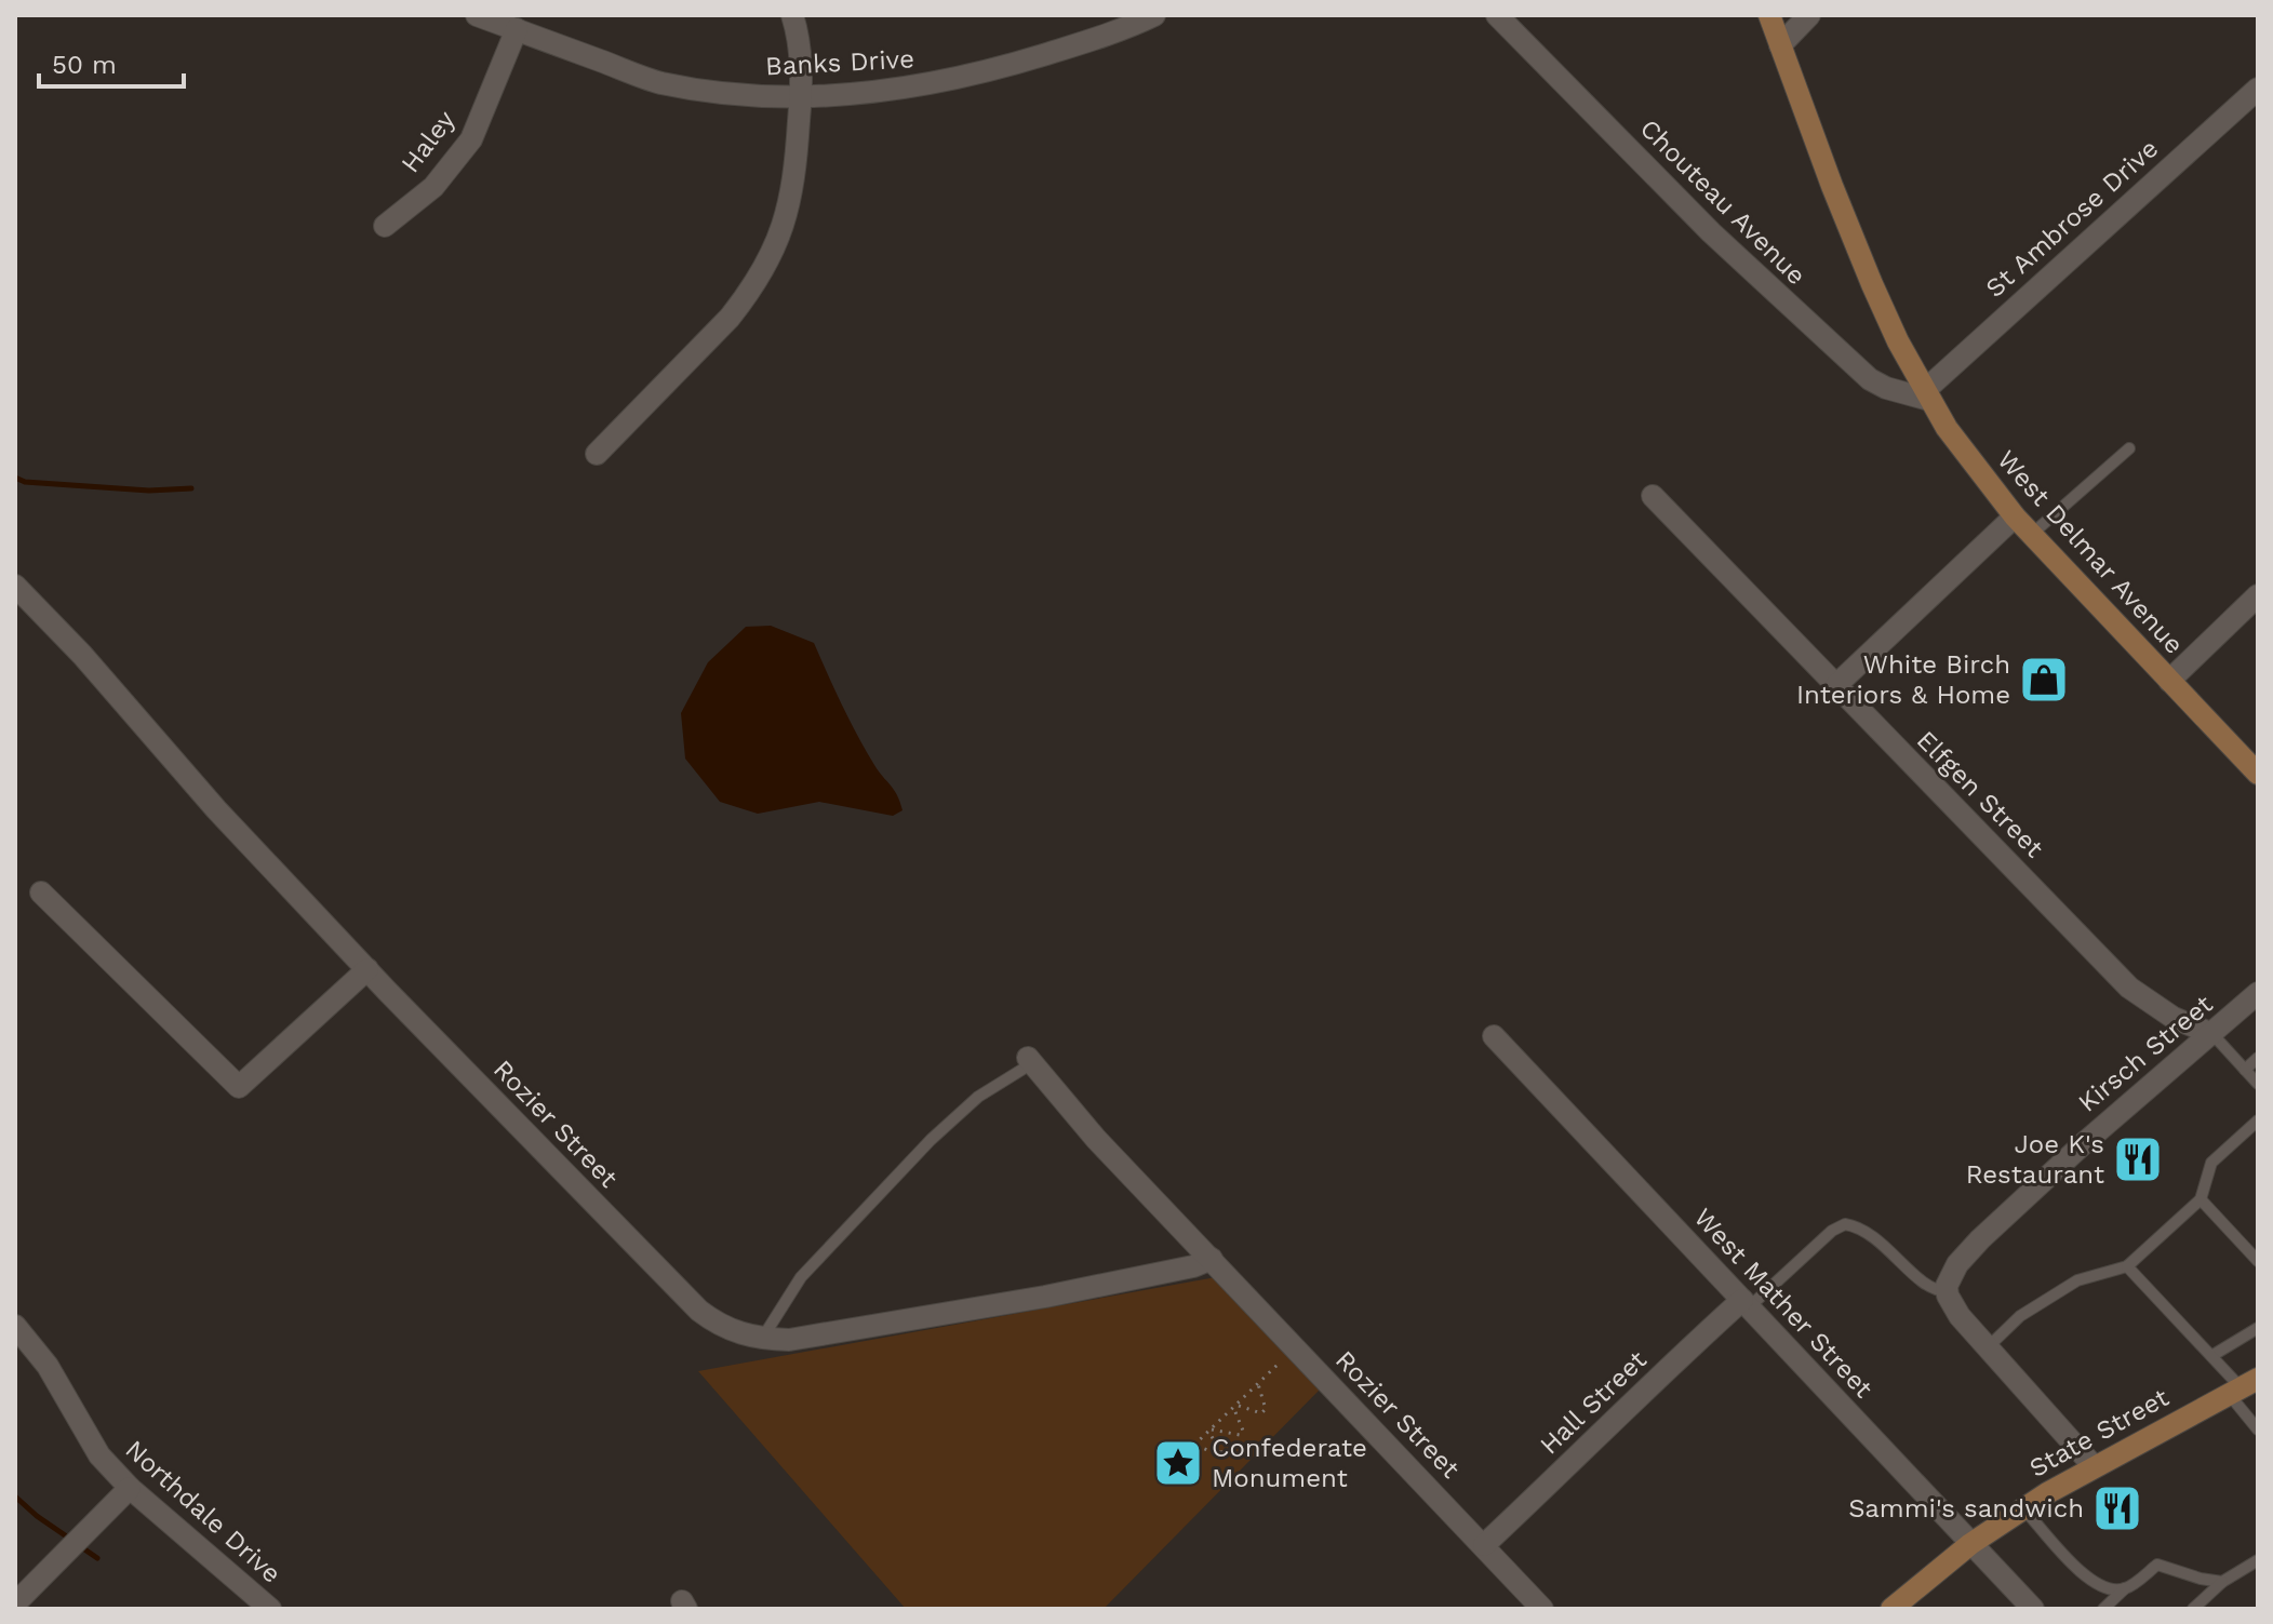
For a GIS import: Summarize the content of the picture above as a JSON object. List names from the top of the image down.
{
  "streets": {
    "street": [
      "Banks Drive",
      "Haley",
      "Chouteau Avenue",
      "St Ambrose Drive",
      "West Delmar Avenue",
      "Elfgen Street",
      "Kirsch Street",
      "Rozier Street",
      "West Mather Street",
      "Hall Street",
      "State Street",
      "Northdale Drive"
    ]
  },
  "crossings": [
    ["Banks Drive", "Haley"],
    ["Chouteau Avenue", "St Ambrose Drive"],
    ["Chouteau Avenue", "West Delmar Avenue"],
    ["St Ambrose Drive", "West Delmar Avenue"],
    ["Elfgen Street", "Kirsch Street"],
    ["Rozier Street", "Hall Street"],
    ["West Mather Street", "Hall Street"],
    ["West Mather Street", "State Street"]
  ],
  "places": {
    "shop": ["White Birch Interiors & Home"],
    "restaurant": ["Joe K's Restaurant", "Sammi's sandwich"],
    "place": ["Confederate Monument"]
  },
  "scale_bar": "50 m"
}
